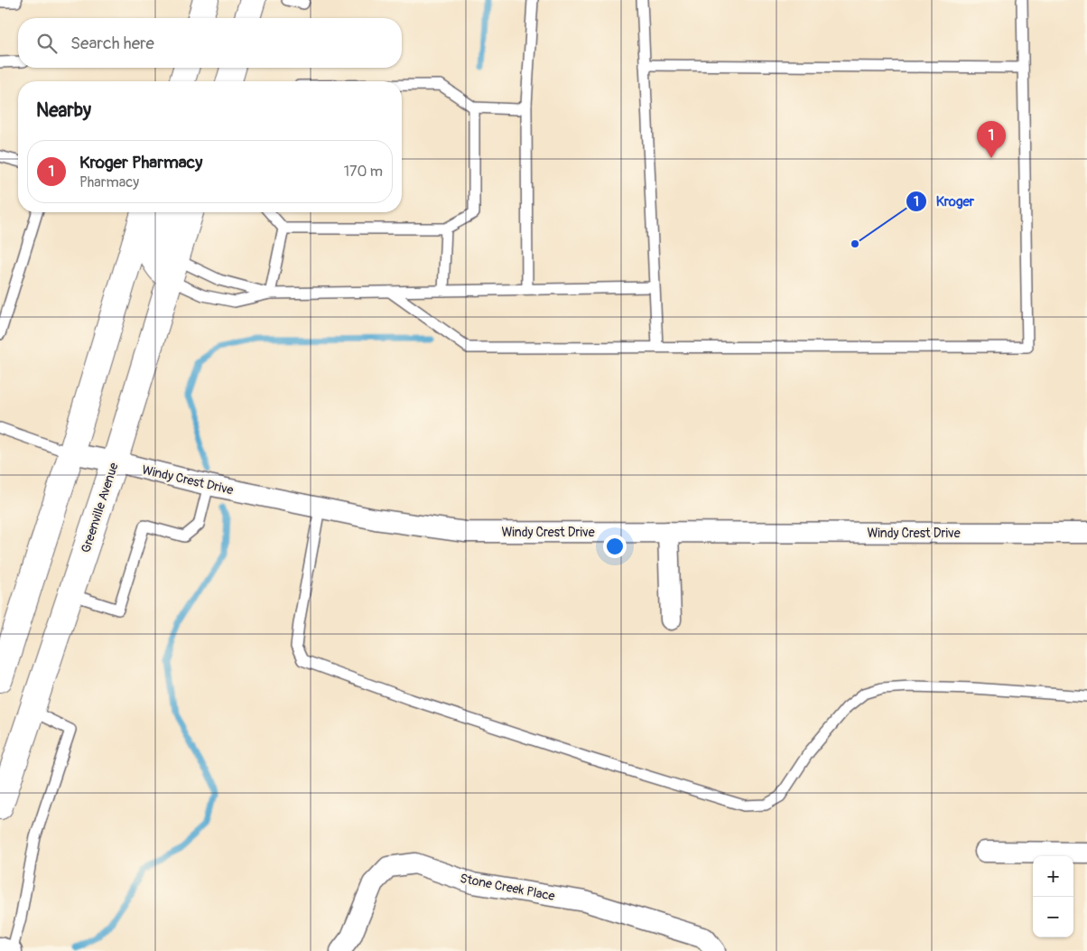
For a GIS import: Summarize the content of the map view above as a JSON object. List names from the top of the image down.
{
  "streets": {
    "main road": ["Greenville Avenue"],
    "street": ["Windy Crest Drive", "Stone Creek Place"]
  },
  "crossings": [
    ["Windy Crest Drive", "Greenville Avenue"]
  ],
  "places": ["Kroger"],
  "page": {
    "search": "Search here",
    "heading": "Nearby",
    "pins": "1",
    "list": [
      {
        "mark": "1",
        "name": "Kroger Pharmacy",
        "note": "Pharmacy",
        "value": "170 m"
      }
    ],
    "map_buttons": ["+", "−"]
  }
}
